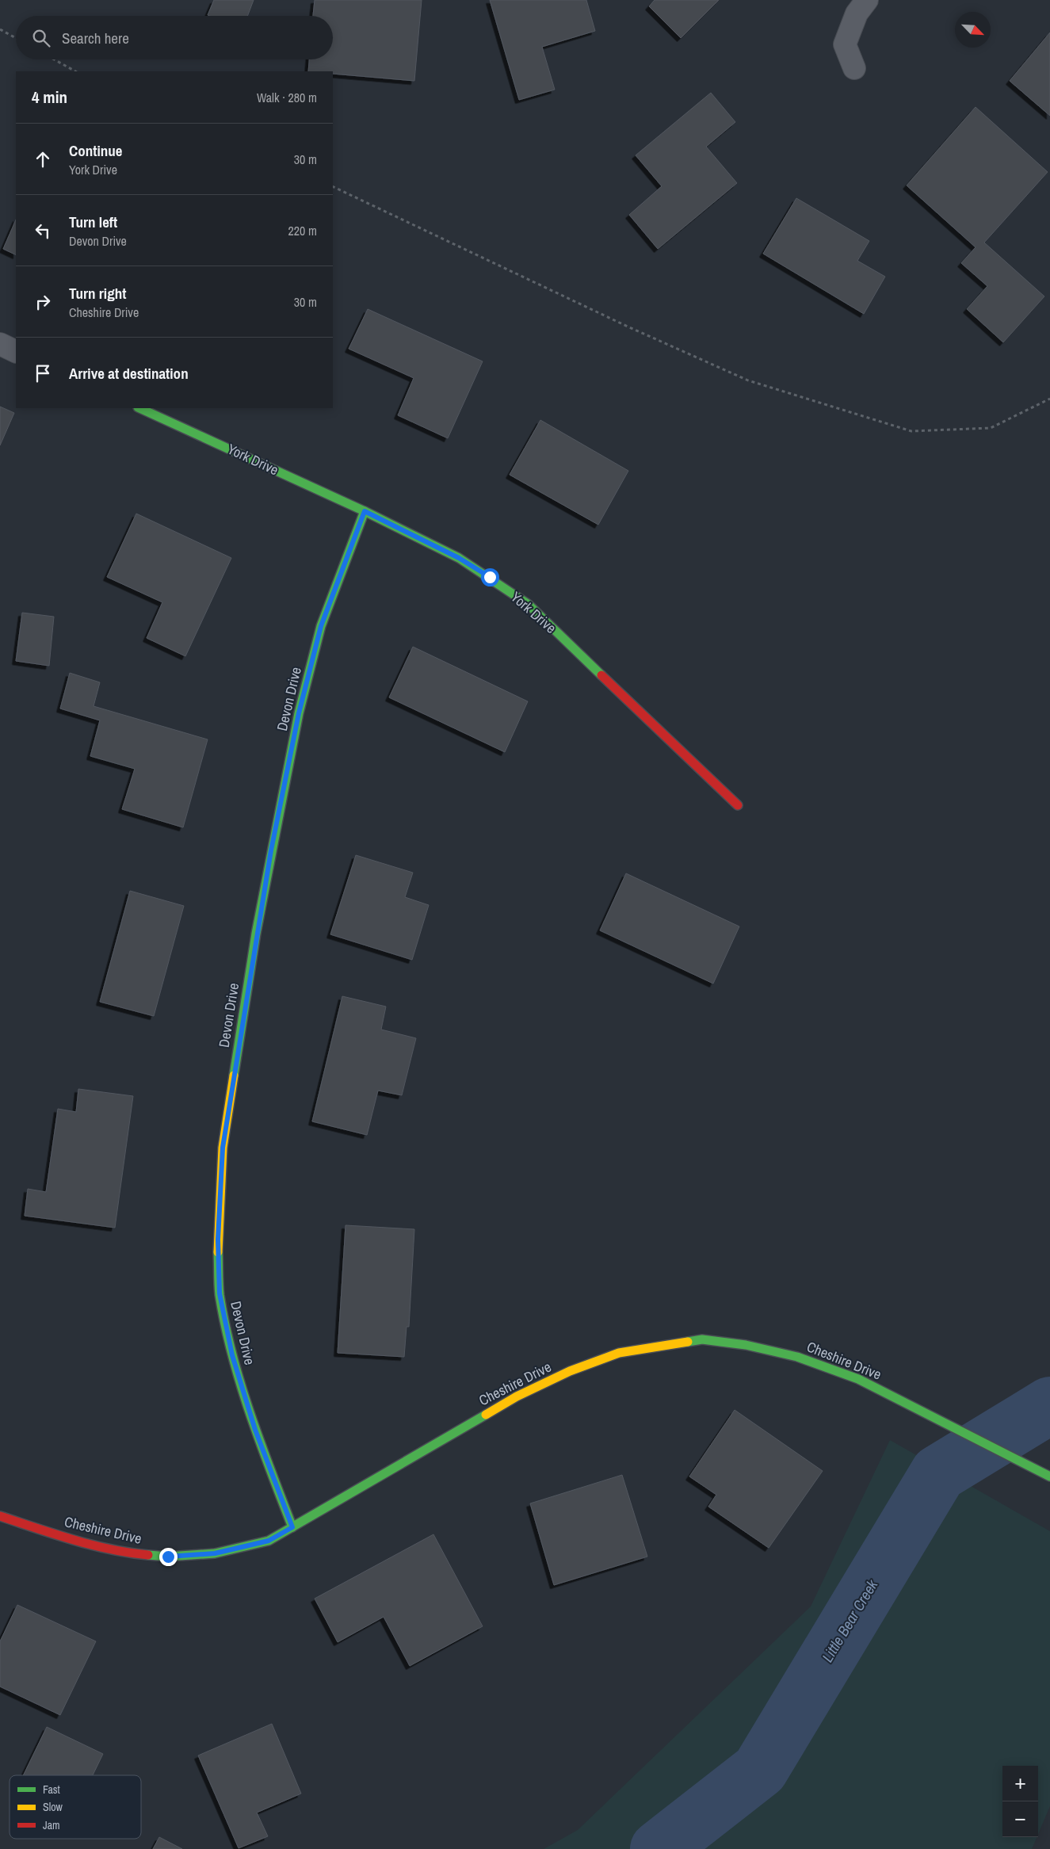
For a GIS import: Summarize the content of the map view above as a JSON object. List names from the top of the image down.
{
  "streets": {
    "street": ["York Drive", "Devon Drive", "Cheshire Drive"]
  },
  "crossings": [
    ["York Drive", "Devon Drive"],
    ["Devon Drive", "Cheshire Drive"]
  ],
  "water": ["Little Bear Creek"],
  "legend": ["Fast", "Slow", "Jam"],
  "north": "bottom right",
  "page": {
    "search": "Search here",
    "heading": ["4 min", "Walk · 280 m"],
    "list": [
      ["Continue", "York Drive", "30 m"],
      ["Turn left", "Devon Drive", "220 m"],
      ["Turn right", "Cheshire Drive", "30 m"],
      "Arrive at destination"
    ],
    "map_buttons": ["+", "−"]
  }
}
